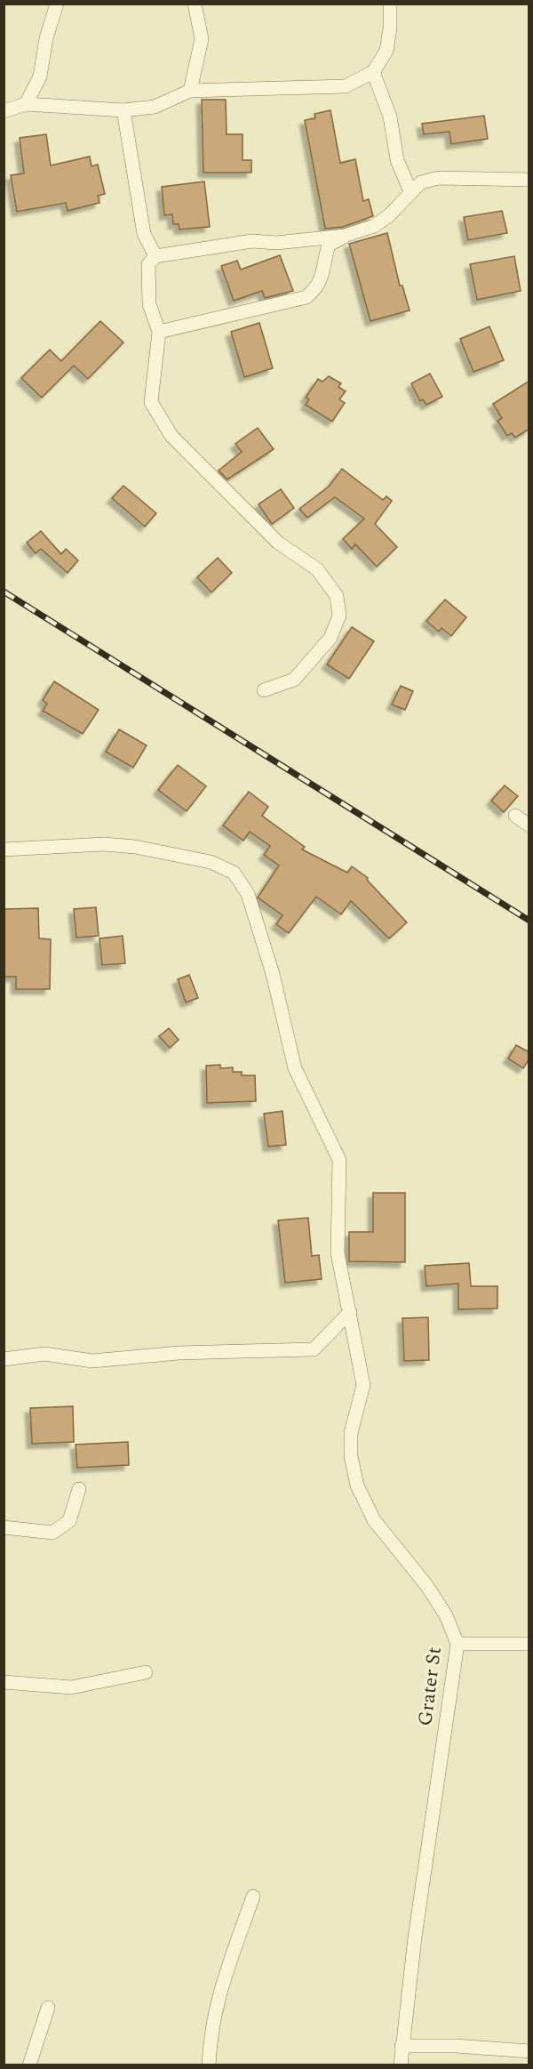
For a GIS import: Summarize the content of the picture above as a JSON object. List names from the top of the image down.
{
  "streets": {
    "street": ["Grater St"]
  }
}
